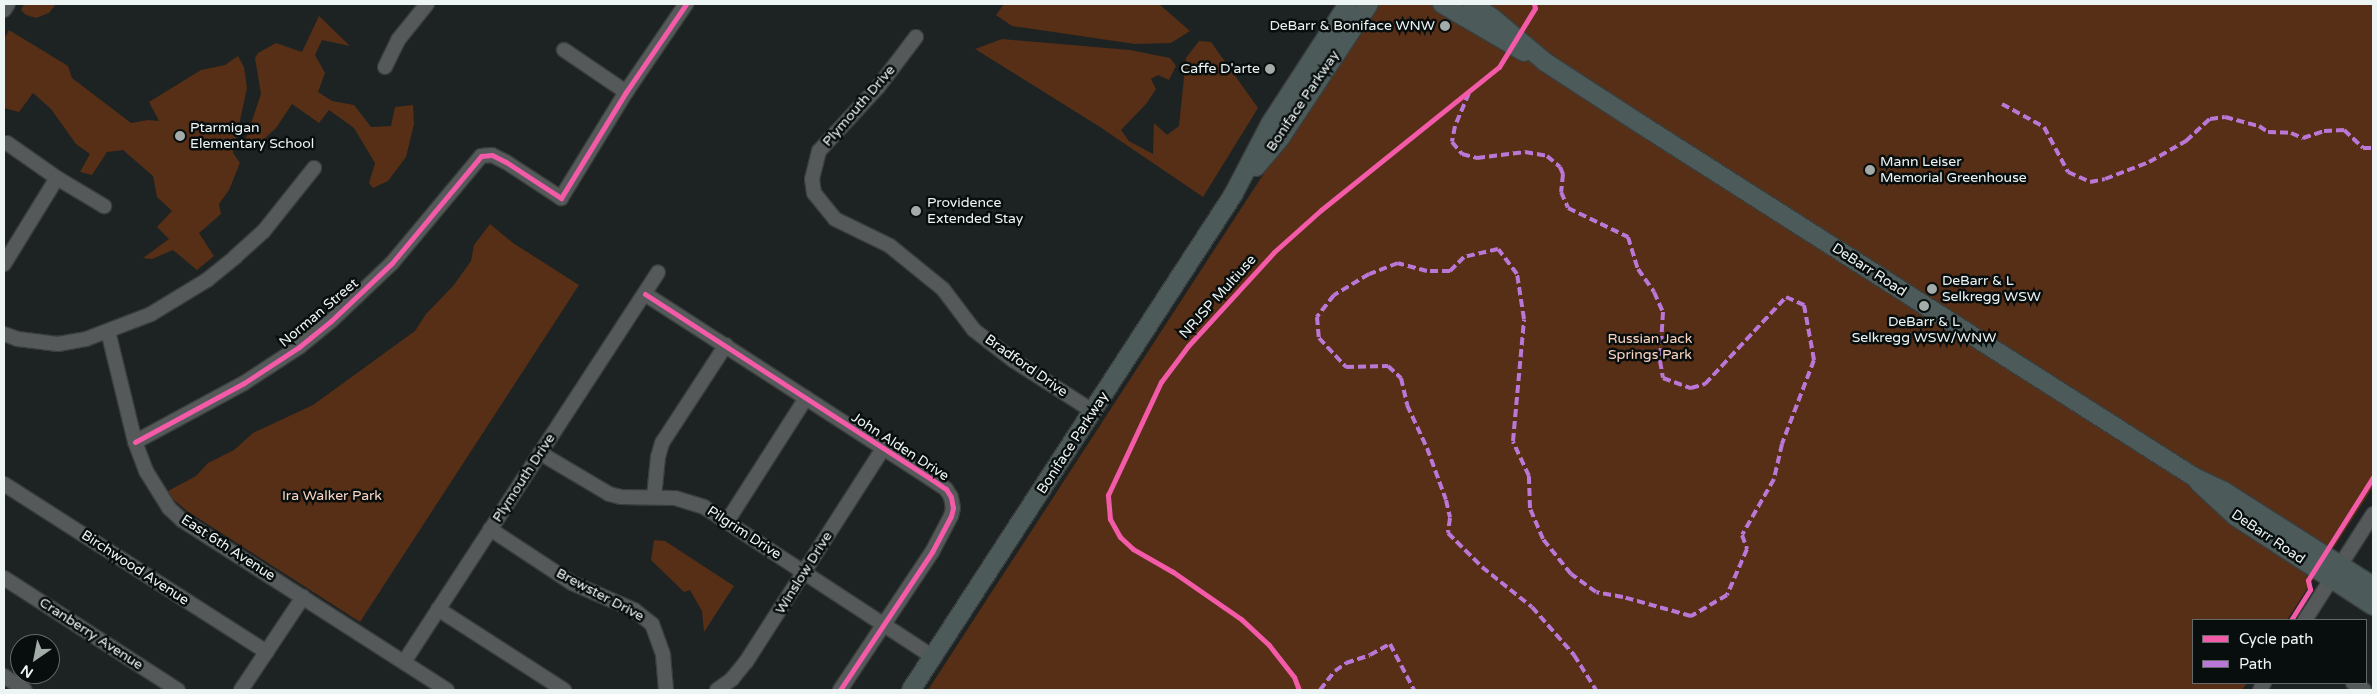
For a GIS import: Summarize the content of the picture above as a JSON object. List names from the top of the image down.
{
  "streets": {
    "main road": ["Boniface Parkway", "DeBarr Road"],
    "street": [
      "Plymouth Drive",
      "Norman Street",
      "Bradford Drive",
      "John Alden Drive",
      "Pilgrim Drive",
      "East 6th Avenue",
      "Birchwood Avenue",
      "Winslow Drive",
      "Brewster Drive",
      "Cranberry Avenue"
    ],
    "cycle path": ["NRJSP Multiuse"]
  },
  "crossings": [
    ["Boniface Parkway", "Bradford Drive"],
    ["Boniface Parkway", "Pilgrim Drive"],
    ["Plymouth Drive", "Bradford Drive"],
    ["Plymouth Drive", "John Alden Drive"],
    ["Plymouth Drive", "Pilgrim Drive"],
    ["Plymouth Drive", "East 6th Avenue"],
    ["Plymouth Drive", "Brewster Drive"],
    ["Norman Street", "East 6th Avenue"],
    ["John Alden Drive", "Pilgrim Drive"],
    ["John Alden Drive", "Winslow Drive"],
    ["Pilgrim Drive", "Winslow Drive"]
  ],
  "parks": ["Russian Jack Springs Park", "Ira Walker Park"],
  "places": [
    "DeBarr & Boniface WNW",
    "Caffe D'arte",
    "Ptarmigan Elementary School",
    "Mann Leiser Memorial Greenhouse",
    "Providence Extended Stay",
    "DeBarr & L Selkregg WSW",
    "DeBarr & L Selkregg WSW/WNW"
  ],
  "legend": ["Cycle path", "Path"],
  "north": "bottom left"
}
